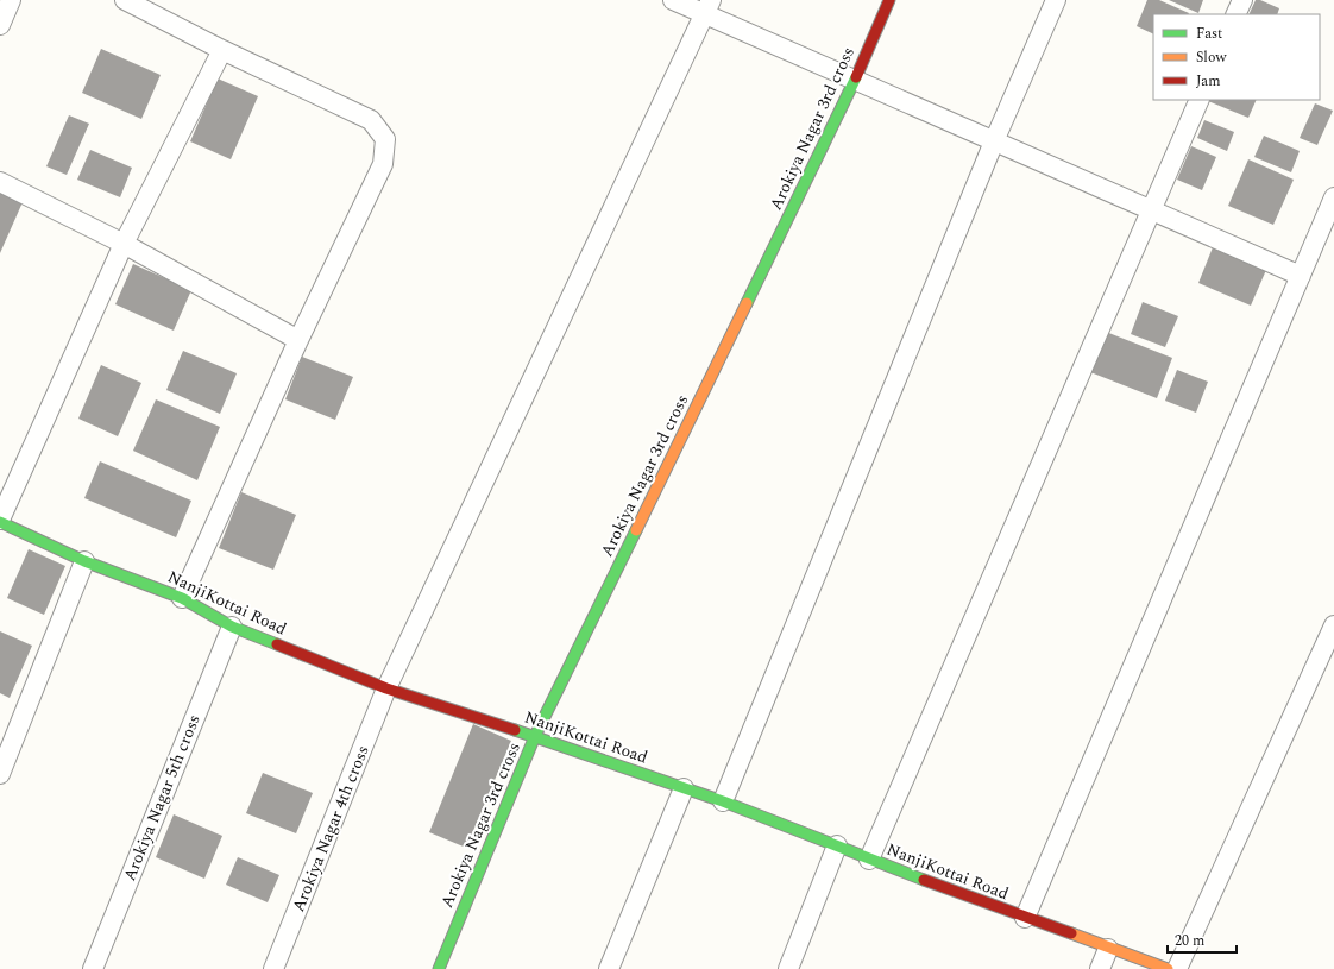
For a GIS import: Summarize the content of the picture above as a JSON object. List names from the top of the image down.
{
  "streets": {
    "main road": ["Arokiya Nagar 3rd cross", "NanjiKottai Road"],
    "street": ["Arokiya Nagar 5th cross", "Arokiya Nagar 4th cross"]
  },
  "crossings": [
    ["Arokiya Nagar 3rd cross", "NanjiKottai Road"],
    ["NanjiKottai Road", "Arokiya Nagar 5th cross"],
    ["NanjiKottai Road", "Arokiya Nagar 4th cross"]
  ],
  "legend": ["Fast", "Slow", "Jam"],
  "scale_bar": "20 m"
}
